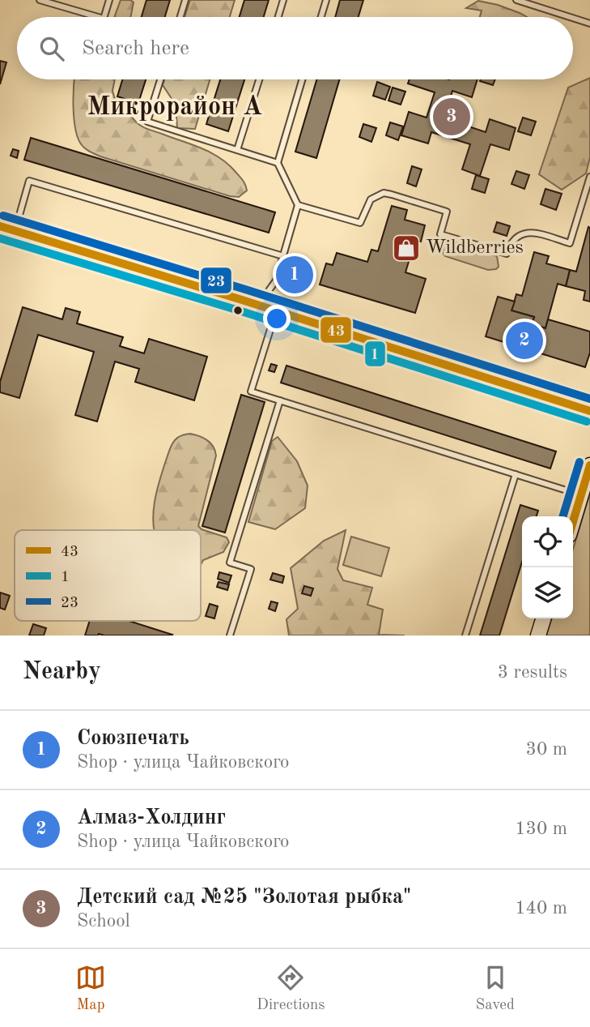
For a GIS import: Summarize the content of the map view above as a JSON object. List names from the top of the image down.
{
  "districts": ["Микрорайон А"],
  "places": {
    "shop": ["Wildberries"]
  },
  "lines": ["transit line 23", "transit line 43", "transit line 1"],
  "legend": ["43", "1", "23"],
  "page": {
    "search": "Search here",
    "pins": ["3", "1", "2"],
    "heading": ["Nearby", "3 results"],
    "list": [
      {
        "mark": "1",
        "name": "Союзпечать",
        "note": "Shop · улица Чайковского",
        "value": "30 m"
      },
      {
        "mark": "2",
        "name": "Алмаз-Холдинг",
        "note": "Shop · улица Чайковского",
        "value": "130 m"
      },
      {
        "mark": "3",
        "name": "Детский сад №25 \"Золотая рыбка\"",
        "note": "School",
        "value": "140 m"
      }
    ],
    "nav": ["Map", "Directions", "Saved"]
  }
}
